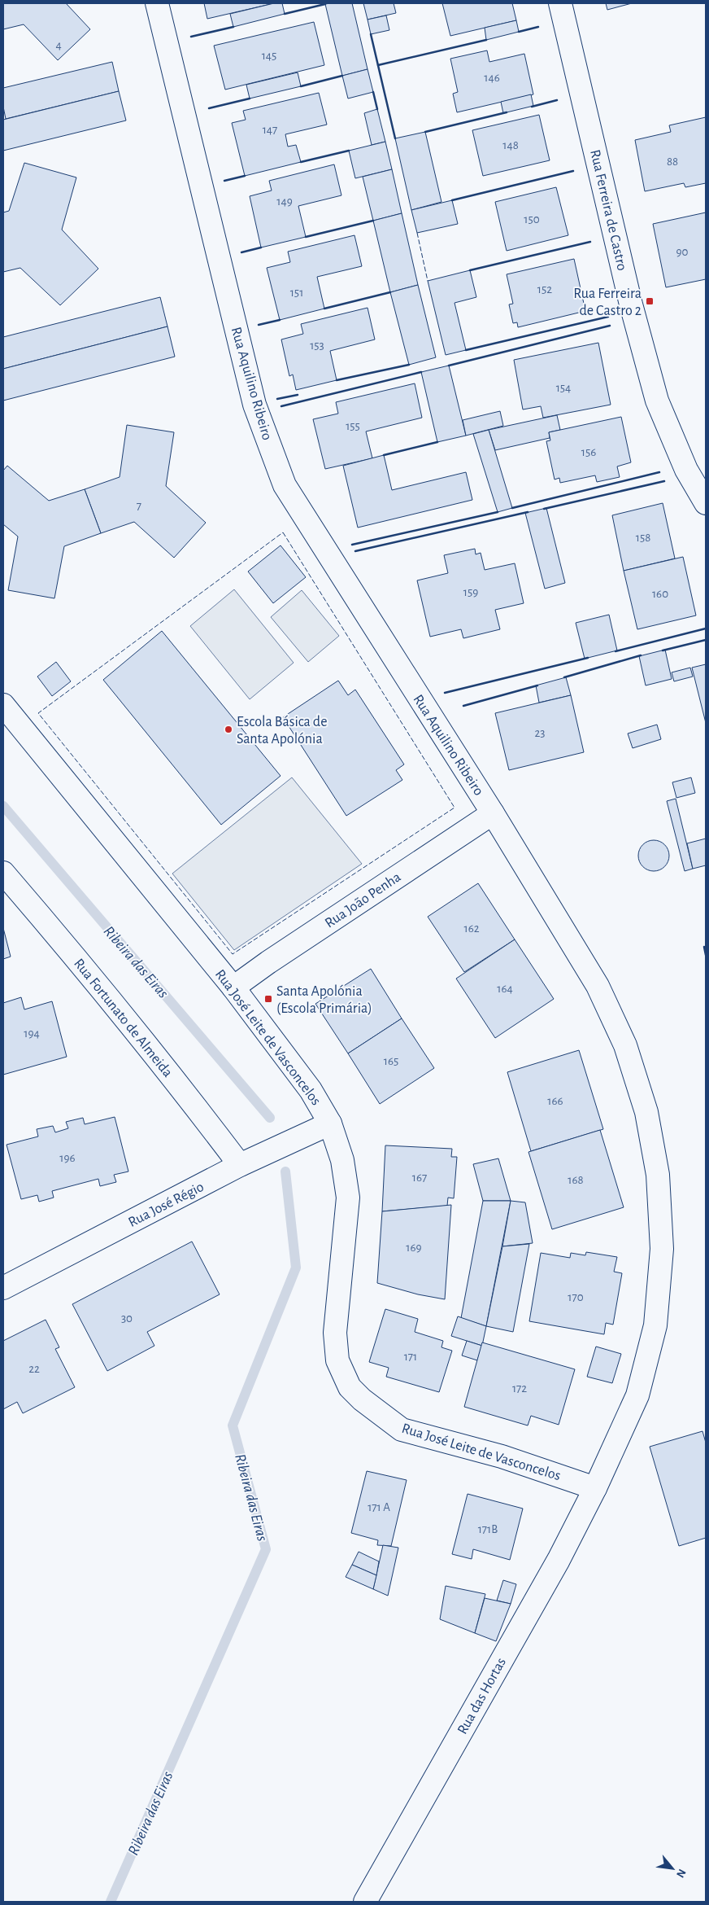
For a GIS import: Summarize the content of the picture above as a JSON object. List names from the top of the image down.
{
  "streets": {
    "street": [
      "Rua Ferreira de Castro",
      "Rua Aquilino Ribeiro",
      "Rua João Penha",
      "Rua Fortunato de Almeida",
      "Rua José Leite de Vasconcelos",
      "Rua José Régio",
      "Rua das Hortas"
    ]
  },
  "crossings": [
    ["Rua Aquilino Ribeiro", "Rua João Penha"],
    ["Rua Aquilino Ribeiro", "Rua José Leite de Vasconcelos"],
    ["Rua Aquilino Ribeiro", "Rua das Hortas"],
    ["Rua João Penha", "Rua José Leite de Vasconcelos"],
    ["Rua Fortunato de Almeida", "Rua José Régio"],
    ["Rua José Leite de Vasconcelos", "Rua José Régio"],
    ["Rua José Leite de Vasconcelos", "Rua das Hortas"]
  ],
  "water": ["Ribeira das Eiras"],
  "places": {
    "transit": ["Rua Ferreira de Castro 2", "Santa Apolónia (Escola Primária)"],
    "other": ["Escola Básica de Santa Apolónia"]
  },
  "house_numbers": [
    "4",
    "145",
    "146",
    "147",
    "148",
    "88",
    "149",
    "150",
    "90",
    "152",
    "151",
    "153",
    "154",
    "155",
    "156",
    "7",
    "158",
    "159",
    "160",
    "23",
    "162",
    "164",
    "194",
    "165",
    "166",
    "196",
    "167",
    "168",
    "169",
    "170",
    "30",
    "171",
    "22",
    "172",
    "171 A",
    "171B"
  ],
  "north": "bottom right"
}
